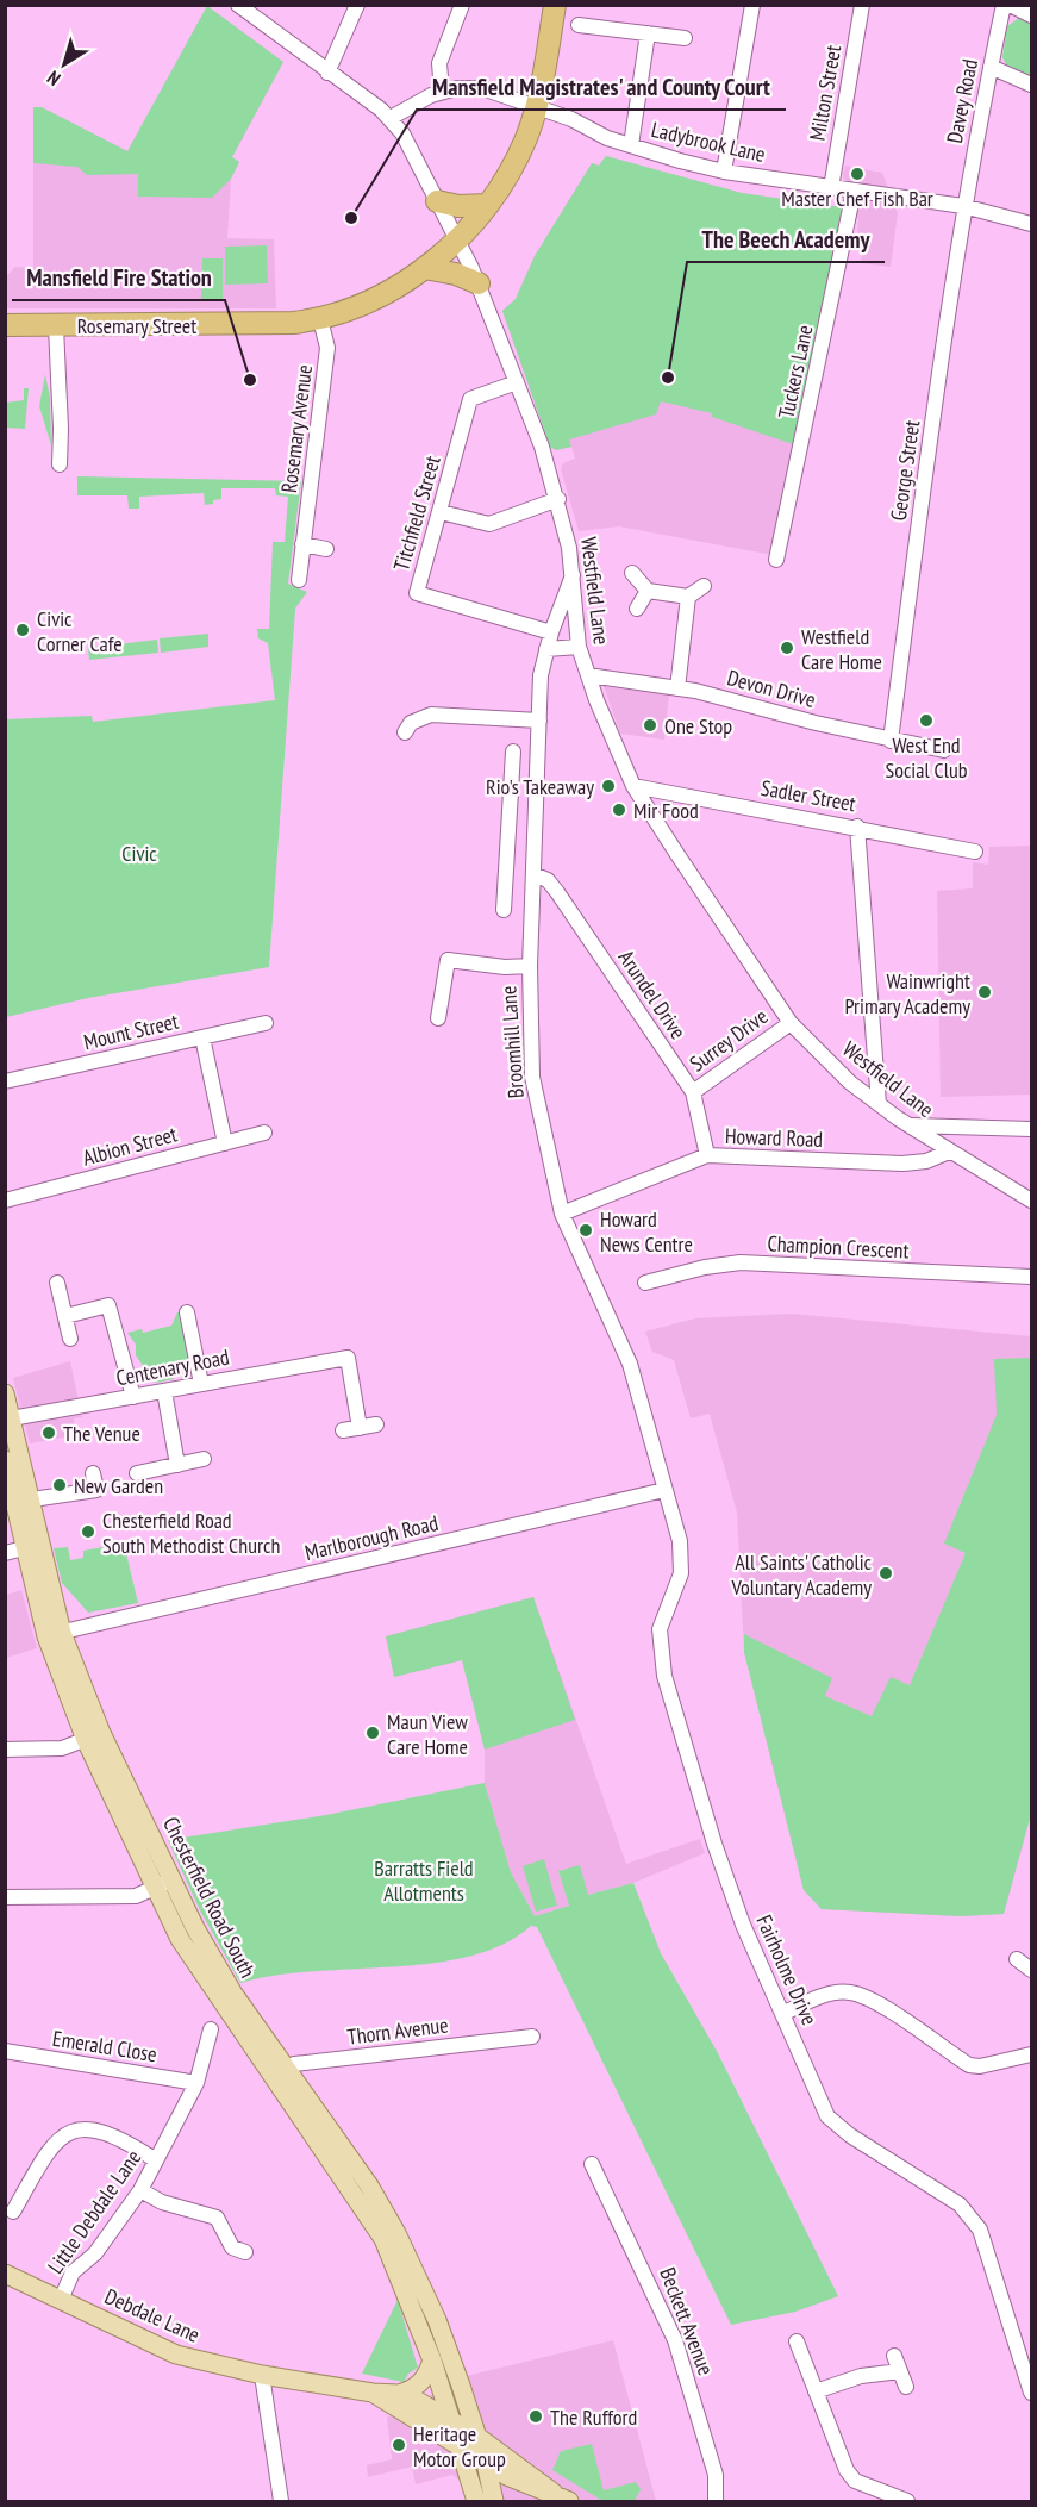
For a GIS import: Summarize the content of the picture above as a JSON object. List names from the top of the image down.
{
  "streets": {
    "highway": ["Rosemary Street"],
    "main road": ["Chesterfield Road South", "Debdale Lane"],
    "street": [
      "Milton Street",
      "Davey Road",
      "Ladybrook Lane",
      "Tuckers Lane",
      "Rosemary Avenue",
      "George Street",
      "Titchfield Street",
      "Westfield Lane",
      "Devon Drive",
      "Sadler Street",
      "Arundel Drive",
      "Mount Street",
      "Surrey Drive",
      "Broomhill Lane",
      "Howard Road",
      "Albion Street",
      "Champion Crescent",
      "Centenary Road",
      "Marlborough Road",
      "Fairholme Drive",
      "Thorn Avenue",
      "Emerald Close",
      "Little Debdale Lane",
      "Beckett Avenue"
    ]
  },
  "crossings": [
    ["Milton Street", "Ladybrook Lane"],
    ["Davey Road", "Ladybrook Lane"],
    ["Davey Road", "George Street"],
    ["Ladybrook Lane", "Rosemary Street"],
    ["Ladybrook Lane", "Tuckers Lane"],
    ["Ladybrook Lane", "George Street"],
    ["Ladybrook Lane", "Westfield Lane"],
    ["Rosemary Street", "Rosemary Avenue"],
    ["Rosemary Street", "Westfield Lane"],
    ["George Street", "Devon Drive"],
    ["Titchfield Street", "Westfield Lane"],
    ["Titchfield Street", "Broomhill Lane"],
    ["Westfield Lane", "Devon Drive"],
    ["Westfield Lane", "Sadler Street"],
    ["Westfield Lane", "Surrey Drive"],
    ["Westfield Lane", "Broomhill Lane"],
    ["Westfield Lane", "Howard Road"],
    ["Arundel Drive", "Surrey Drive"],
    ["Arundel Drive", "Broomhill Lane"],
    ["Arundel Drive", "Howard Road"],
    ["Broomhill Lane", "Howard Road"],
    ["Broomhill Lane", "Marlborough Road"],
    ["Broomhill Lane", "Fairholme Drive"],
    ["Centenary Road", "Chesterfield Road South"],
    ["Marlborough Road", "Chesterfield Road South"],
    ["Marlborough Road", "Fairholme Drive"],
    ["Chesterfield Road South", "Thorn Avenue"],
    ["Chesterfield Road South", "Debdale Lane"],
    ["Emerald Close", "Little Debdale Lane"],
    ["Little Debdale Lane", "Debdale Lane"]
  ],
  "parks": ["Civic", "Barratts Field Allotments"],
  "places": [
    "Master Chef Fish Bar",
    "Mansfield Magistrates' and County Court",
    "The Beech Academy",
    "Mansfield Fire Station",
    "Civic Corner Cafe",
    "Westfield Care Home",
    "West End Social Club",
    "One Stop",
    "Rio's Takeaway",
    "Mir Food",
    "Wainwright Primary Academy",
    "Howard News Centre",
    "The Venue",
    "New Garden",
    "Chesterfield Road South Methodist Church",
    "All Saints' Catholic Voluntary Academy",
    "Maun View Care Home",
    "The Rufford",
    "Heritage Motor Group"
  ],
  "north": "bottom left"
}
